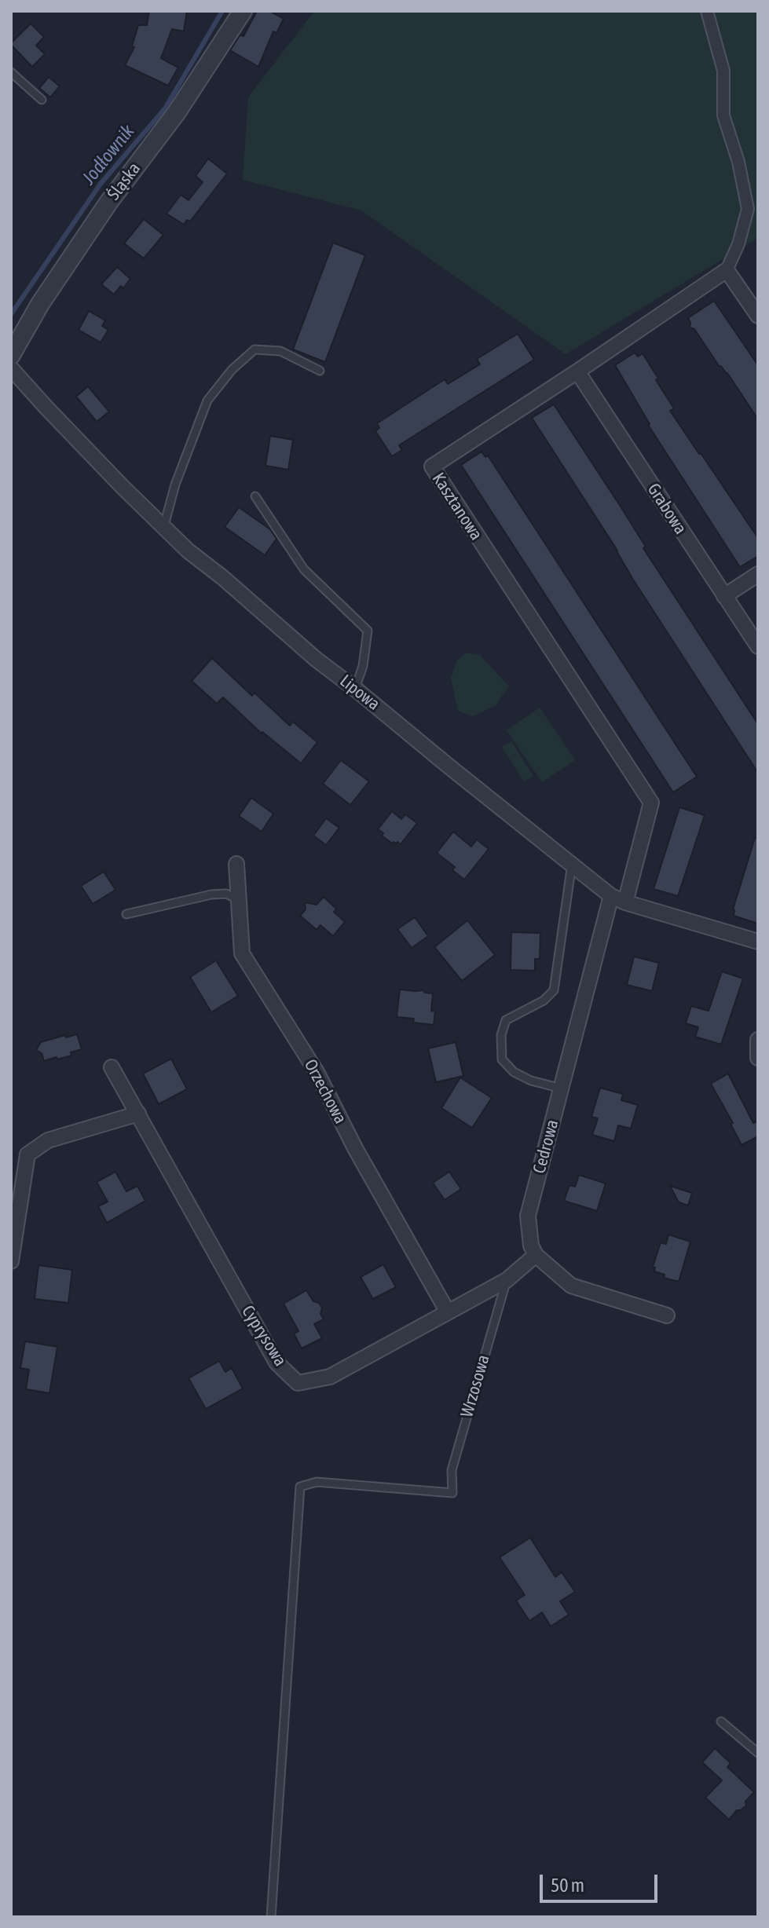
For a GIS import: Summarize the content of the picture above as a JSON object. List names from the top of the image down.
{
  "streets": {
    "street": [
      "Śląska",
      "Kasztanowa",
      "Grabowa",
      "Lipowa",
      "Orzechowa",
      "Cedrowa",
      "Cyprysowa"
    ],
    "lane": ["Wrzosowa"]
  },
  "crossings": [
    ["Kasztanowa", "Grabowa"],
    ["Kasztanowa", "Lipowa"],
    ["Lipowa", "Cedrowa"],
    ["Orzechowa", "Cyprysowa"],
    ["Cedrowa", "Cyprysowa"],
    ["Cyprysowa", "Wrzosowa"]
  ],
  "water": ["Jodłownik"],
  "scale_bar": "50 m"
}
